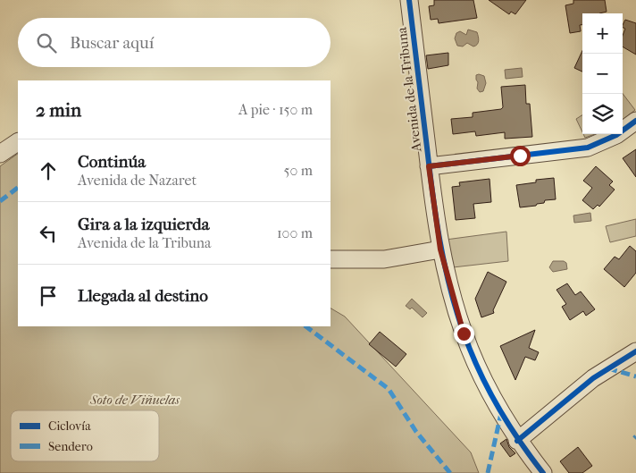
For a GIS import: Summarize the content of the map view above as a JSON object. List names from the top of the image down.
{
  "streets": {
    "street": ["Avenida de la Tribuna"]
  },
  "parks": ["Soto de Viñuelas"],
  "legend": ["Ciclovía", "Sendero"],
  "page": {
    "map_buttons": ["+", "−"],
    "search": "Buscar aquí",
    "heading": ["2 min", "A pie · 150 m"],
    "list": [
      ["Continúa", "Avenida de Nazaret", "50 m"],
      ["Gira a la izquierda", "Avenida de la Tribuna", "100 m"],
      "Llegada al destino"
    ]
  }
}
